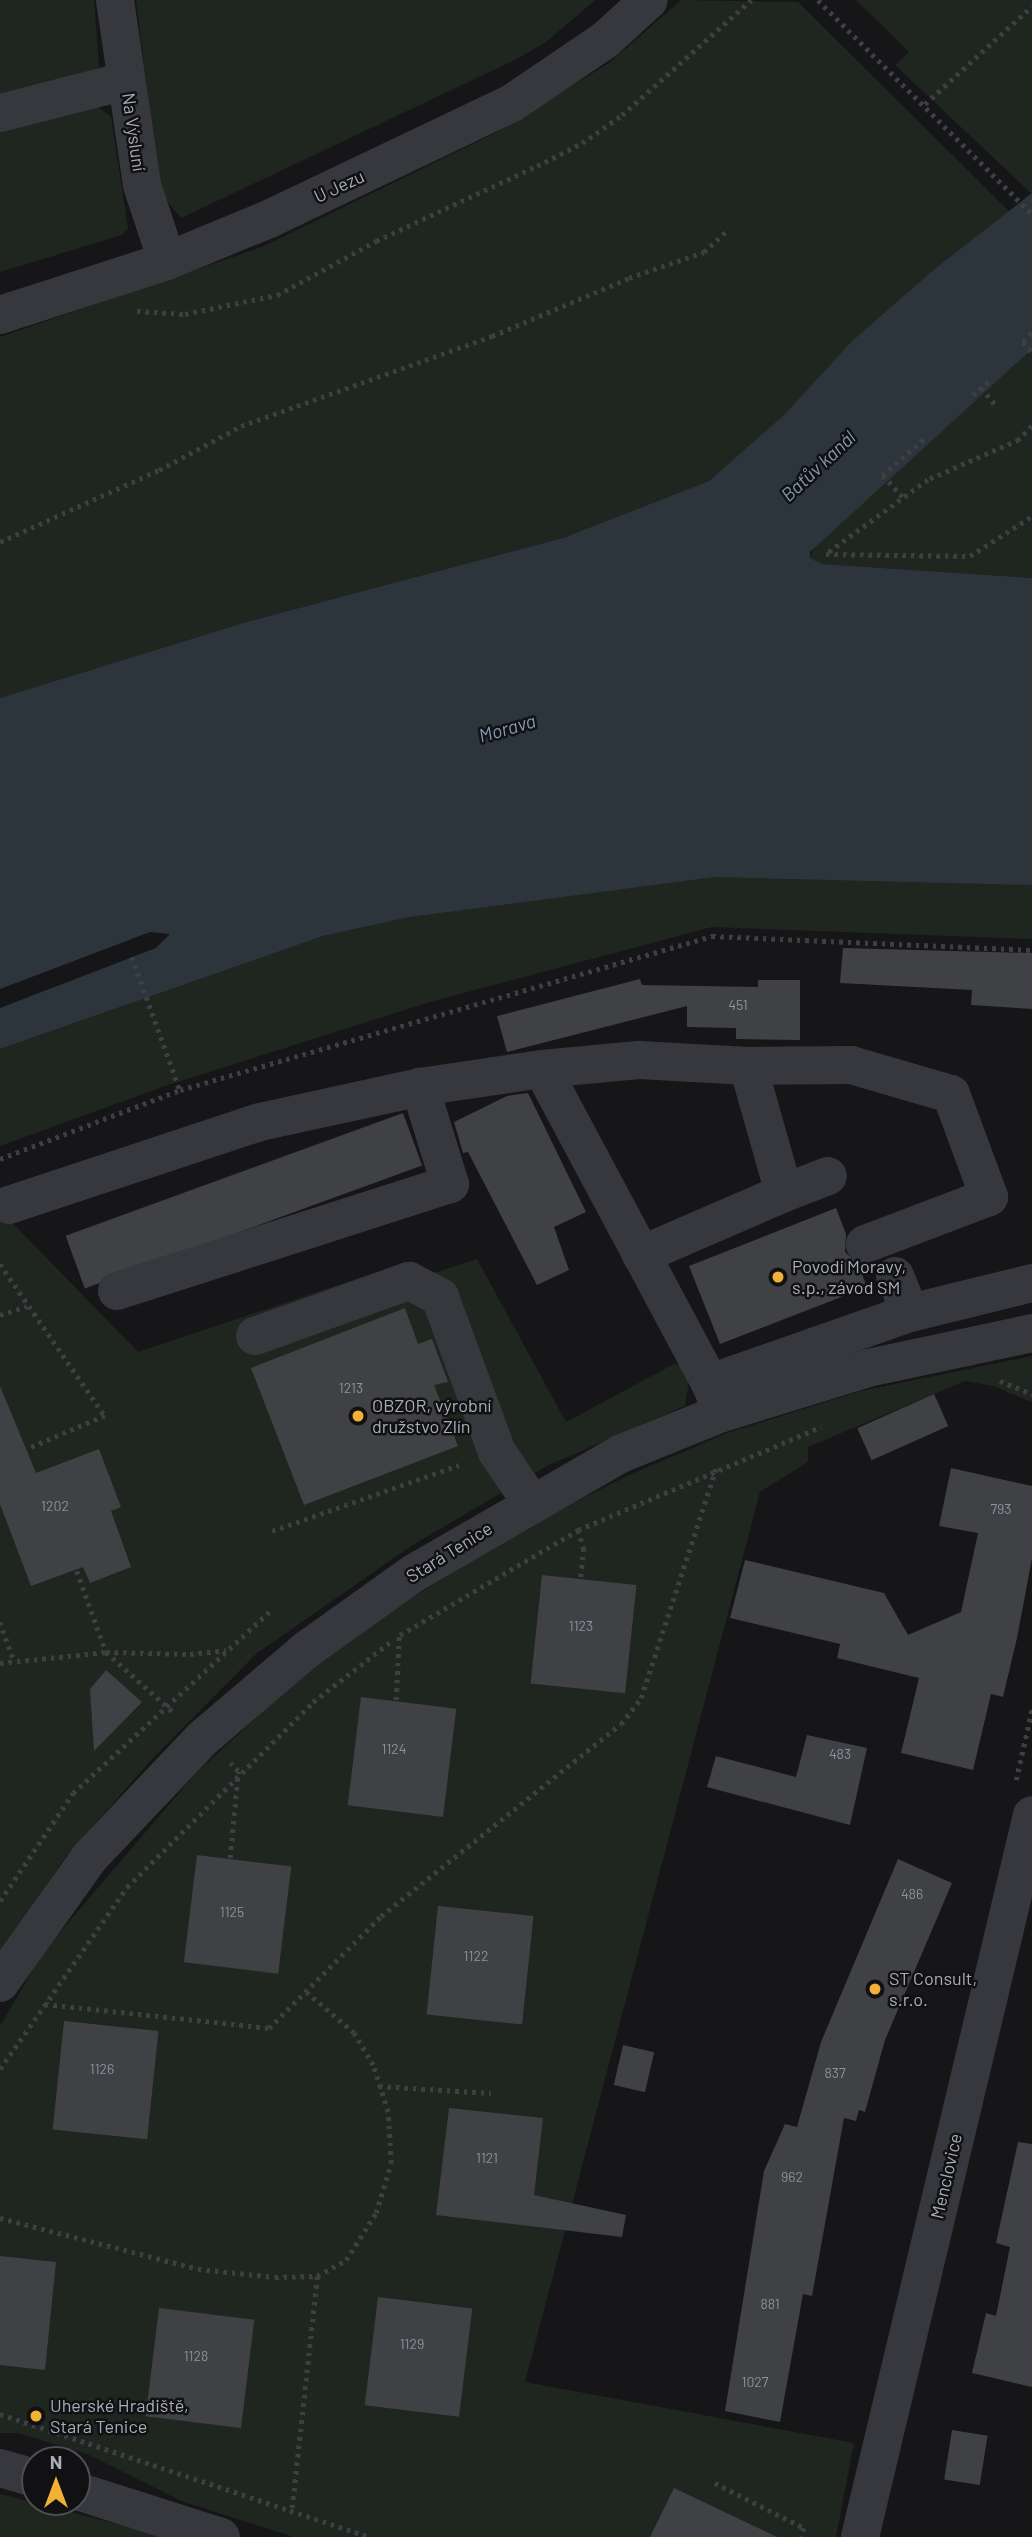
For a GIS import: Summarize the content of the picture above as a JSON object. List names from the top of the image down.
{
  "streets": {
    "street": [
      "Na Výsluní",
      "U Jezu",
      "Stará Tenice",
      "Menclovice"
    ]
  },
  "crossings": [
    ["Na Výsluní", "U Jezu"]
  ],
  "water": ["Baťův kanál", "Morava"],
  "places": [
    "Povodí Moravy, s.p., závod SM",
    "OBZOR, výrobní družstvo Zlín",
    "ST Consult, s.r.o.",
    "Uherské Hradiště, Stará Tenice"
  ],
  "house_numbers": [
    "451",
    "1213",
    "1202",
    "793",
    "1123",
    "1124",
    "483",
    "486",
    "1125",
    "1122",
    "1126",
    "837",
    "1121",
    "962",
    "881",
    "1129",
    "1128",
    "1027"
  ],
  "north": "top"
}
